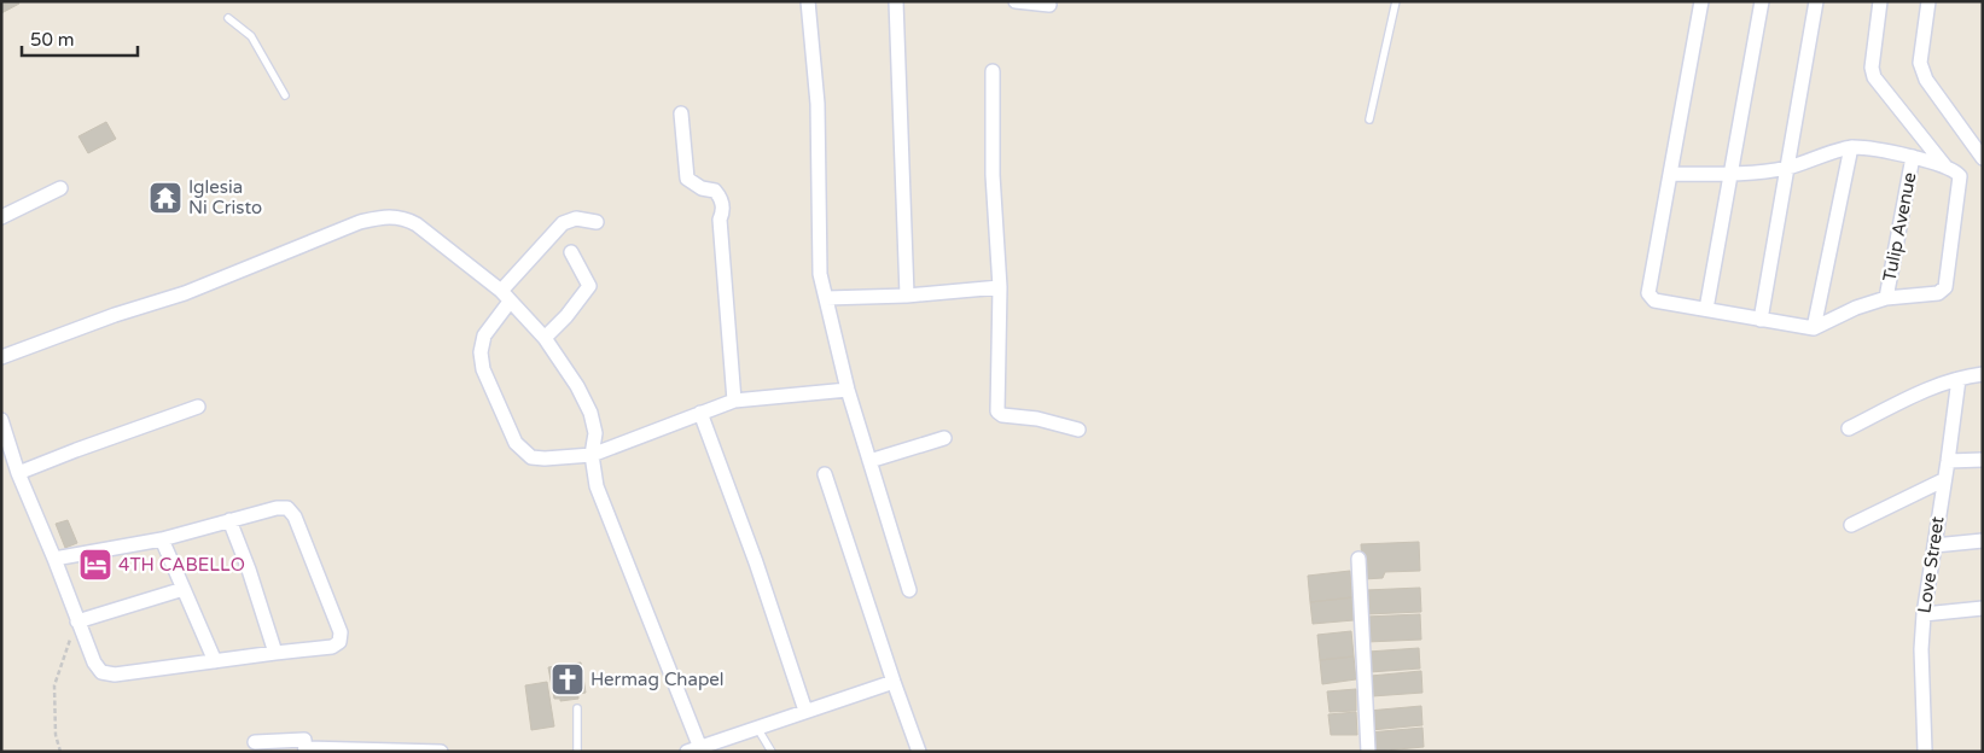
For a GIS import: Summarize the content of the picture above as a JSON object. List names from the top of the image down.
{
  "streets": {
    "street": ["Tulip Avenue", "Love Street"]
  },
  "places": {
    "temple": ["Iglesia Ni Cristo"],
    "hotel": ["4TH CABELLO"],
    "church": ["Hermag Chapel"]
  },
  "scale_bar": "50 m"
}
